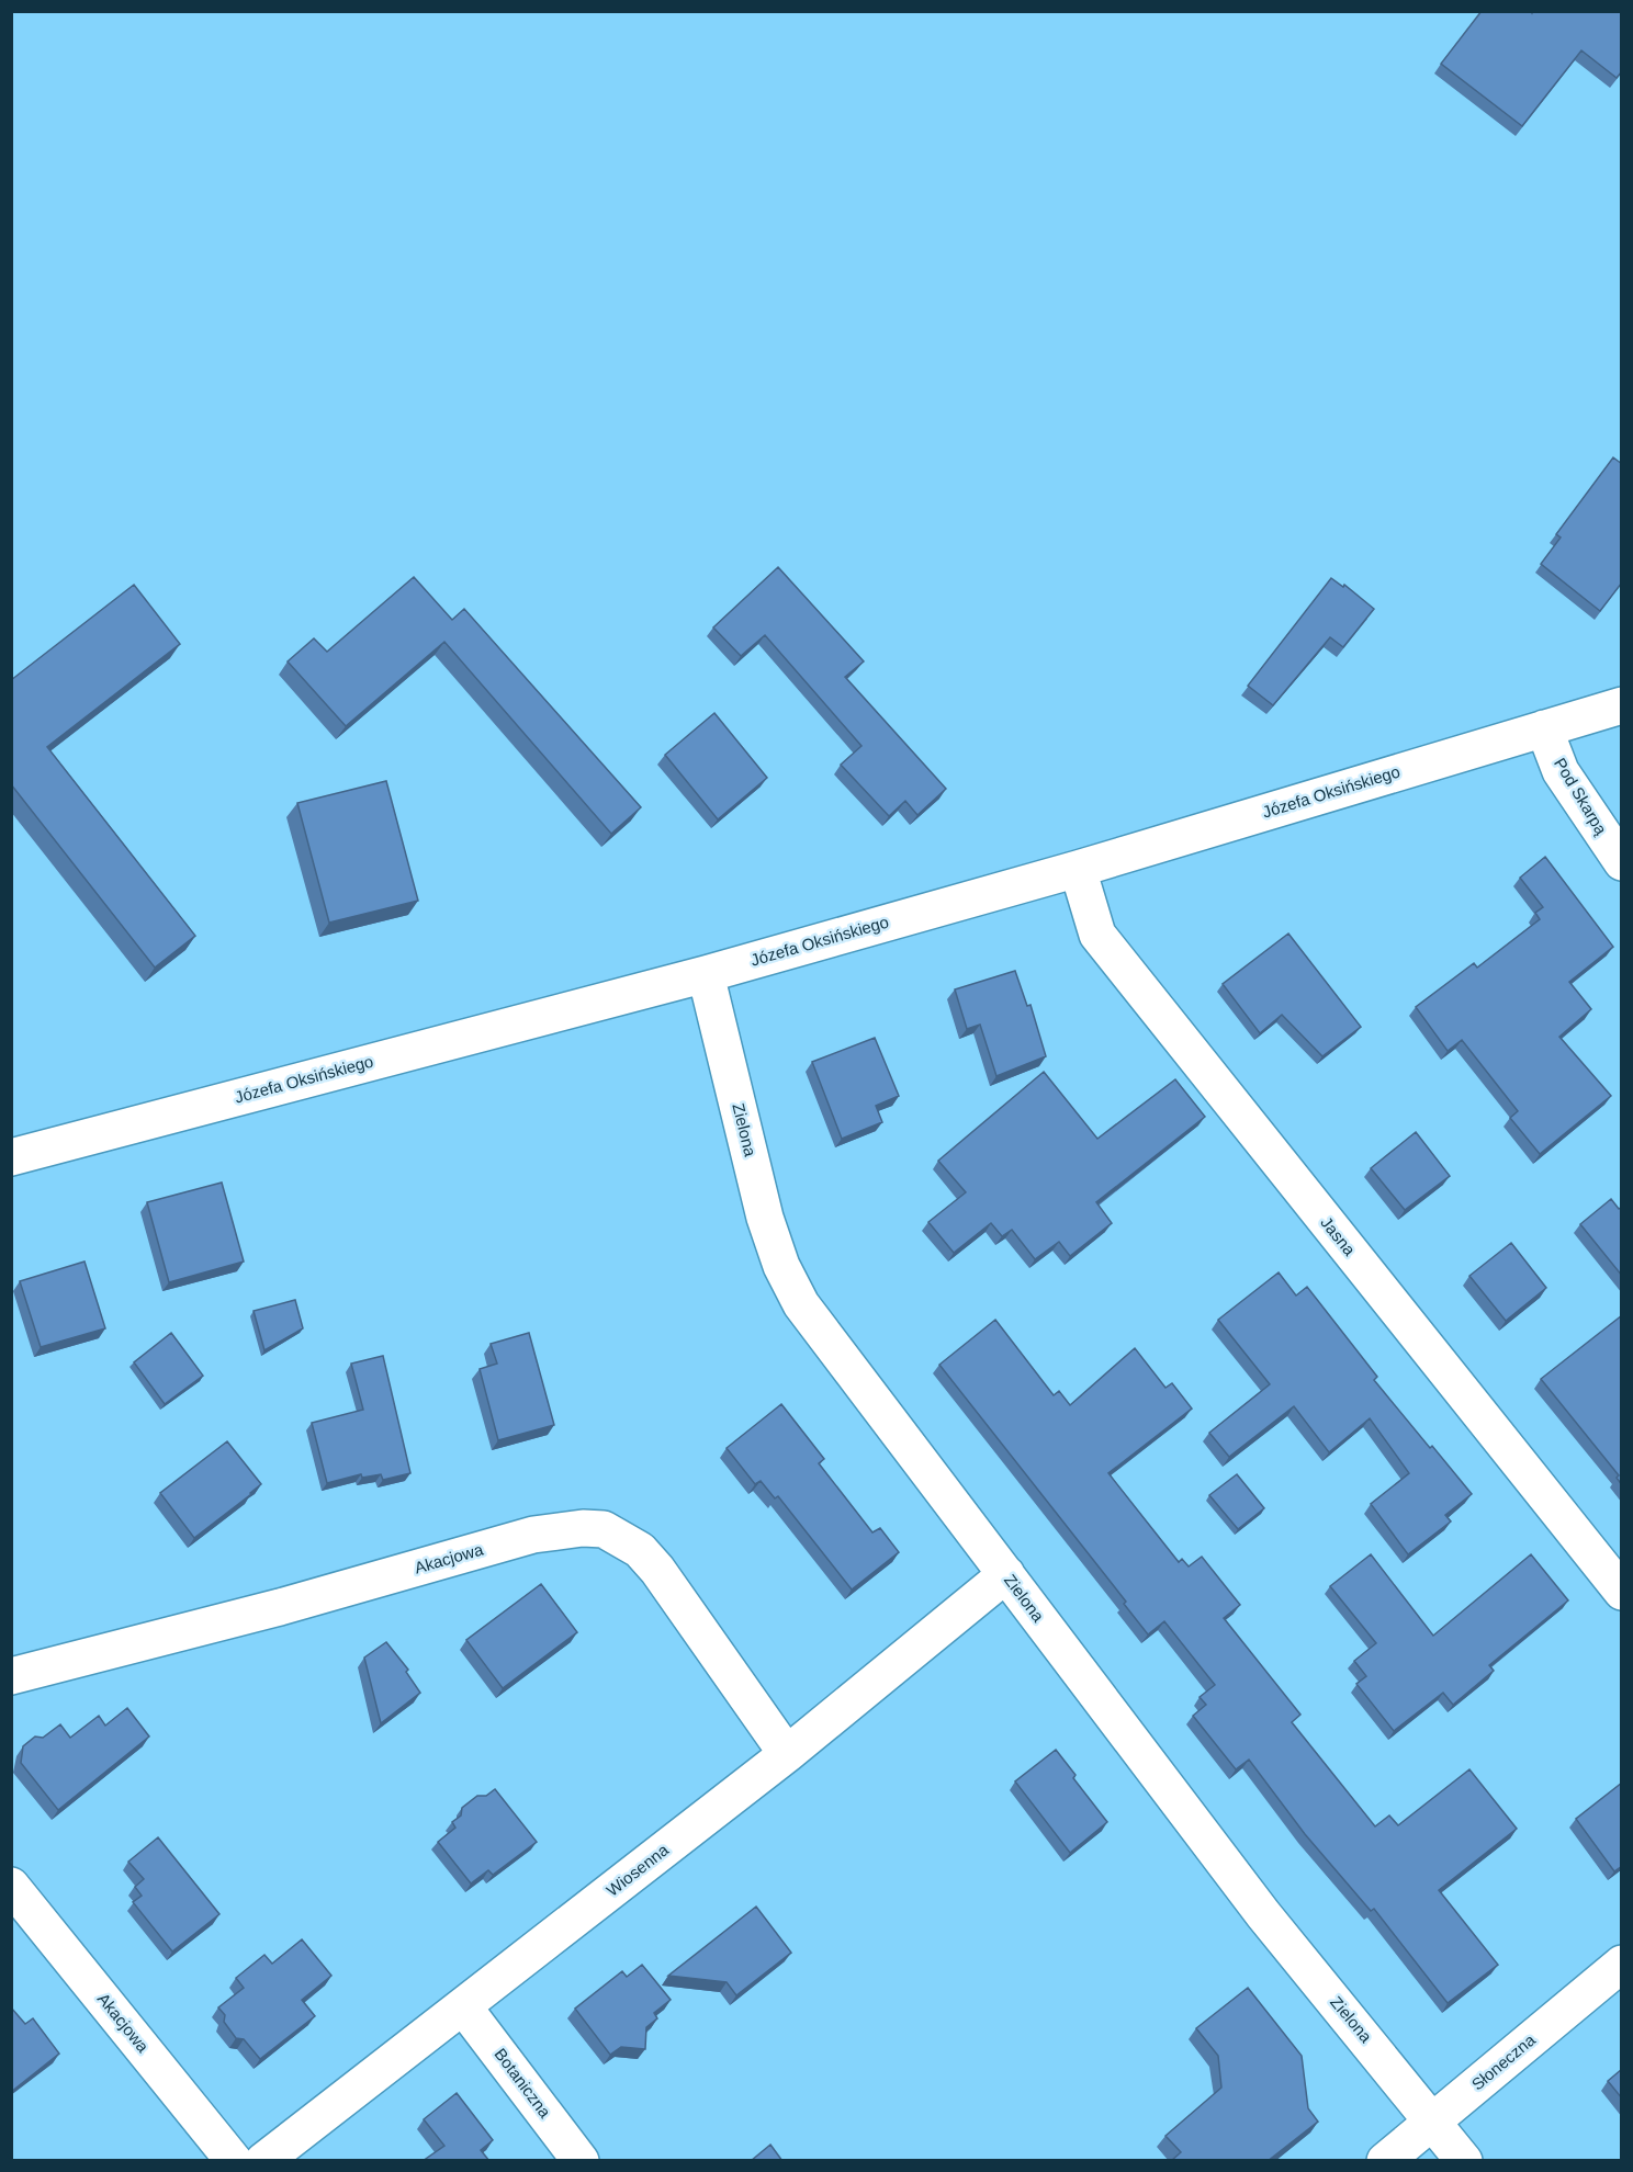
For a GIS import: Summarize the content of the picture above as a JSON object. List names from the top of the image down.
{
  "streets": {
    "street": [
      "Józefa Oksińskiego",
      "Pod Skarpą",
      "Zielona",
      "Jasna",
      "Akacjowa",
      "Wiosenna",
      "Słoneczna",
      "Botaniczna"
    ]
  },
  "crossings": [
    ["Józefa Oksińskiego", "Pod Skarpą"],
    ["Józefa Oksińskiego", "Zielona"],
    ["Józefa Oksińskiego", "Jasna"],
    ["Zielona", "Wiosenna"],
    ["Zielona", "Słoneczna"],
    ["Akacjowa", "Wiosenna"],
    ["Wiosenna", "Botaniczna"]
  ]
}
